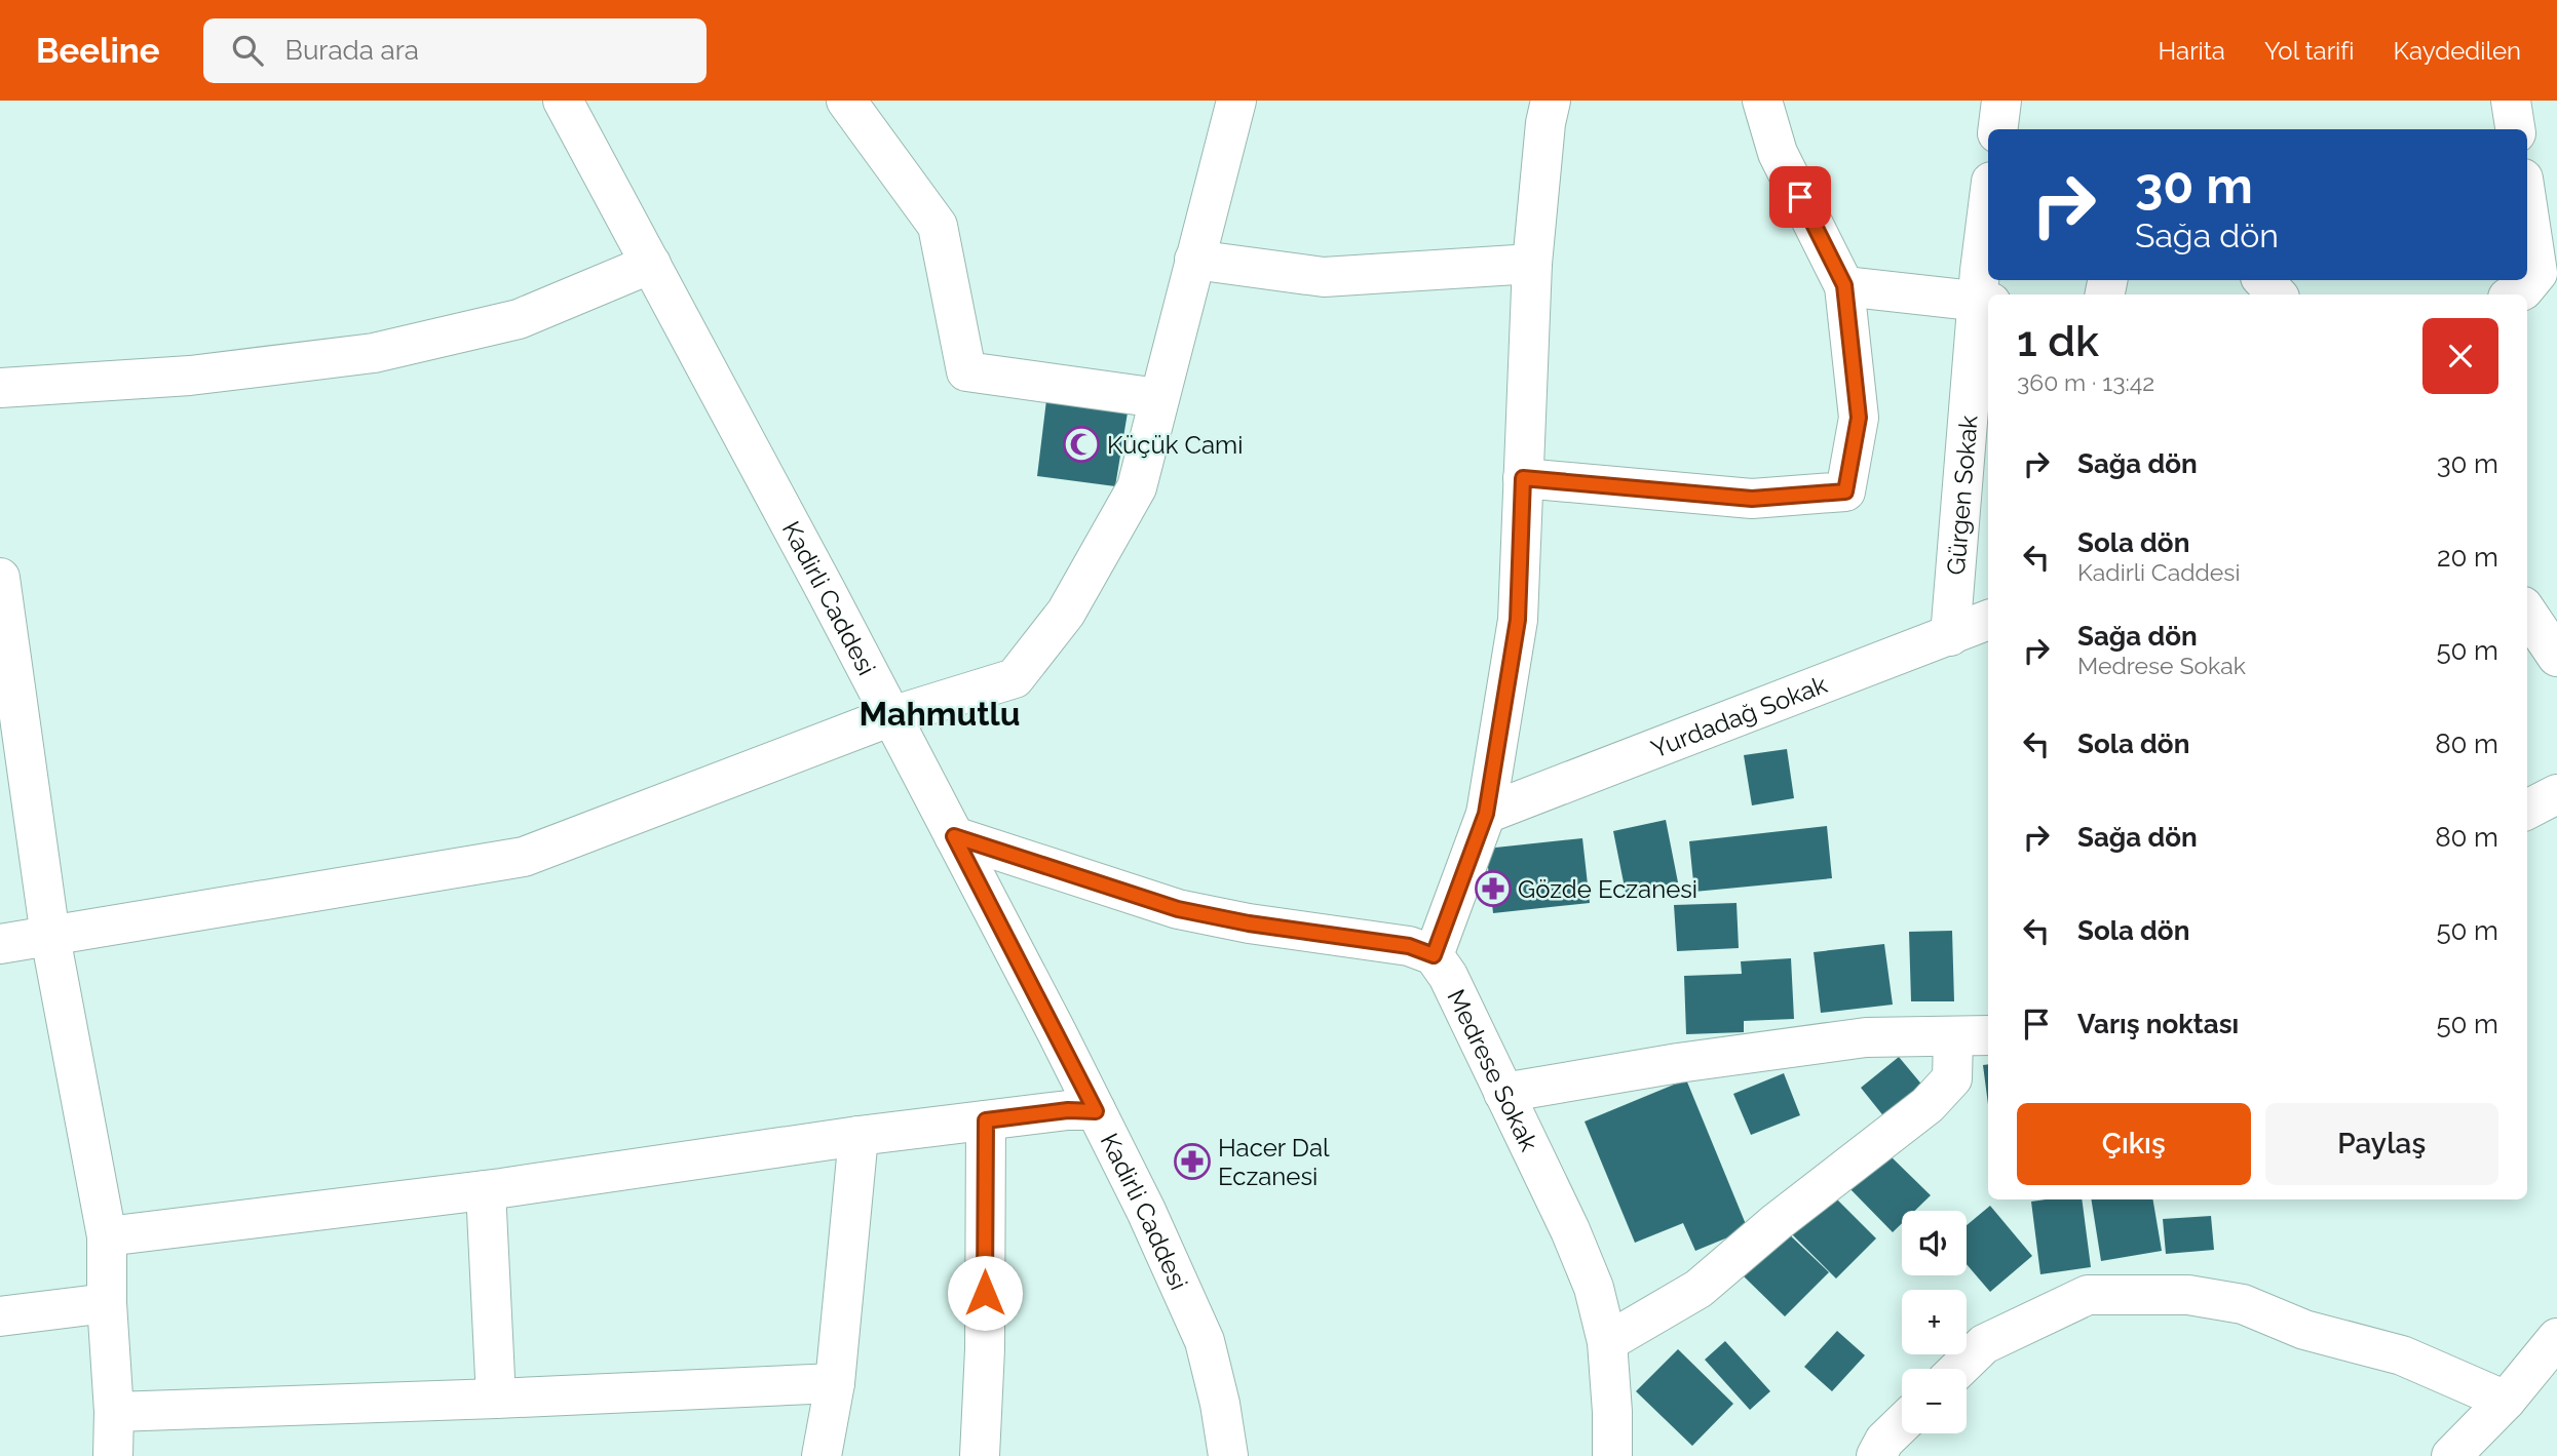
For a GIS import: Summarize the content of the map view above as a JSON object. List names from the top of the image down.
{
  "streets": {
    "street": [
      "Gürgen Sokak",
      "Kadirli Caddesi",
      "Yurdadağ Sokak",
      "Medrese Sokak"
    ]
  },
  "crossings": [
    ["Gürgen Sokak", "Yurdadağ Sokak"]
  ],
  "districts": ["Mahmutlu"],
  "places": {
    "mosque": ["Küçük Cami"],
    "pharmacy": ["Gözde Eczanesi", "Hacer Dal Eczanesi"]
  },
  "page": {
    "header": "Beeline",
    "search": "Burada ara",
    "nav": ["Harita", "Yol tarifi", "Kaydedilen"],
    "turn": ["30 m", "Sağa dön"],
    "heading": ["1 dk", "360 m · 13:42"],
    "list": [
      {
        "name": "Sağa dön",
        "value": "30 m"
      },
      {
        "name": "Sola dön",
        "note": "Kadirli Caddesi",
        "value": "20 m"
      },
      {
        "name": "Sağa dön",
        "note": "Medrese Sokak",
        "value": "50 m"
      },
      {
        "name": "Sola dön",
        "value": "80 m"
      },
      {
        "name": "Sağa dön",
        "value": "80 m"
      },
      {
        "name": "Sola dön",
        "value": "50 m"
      },
      {
        "name": "Varış noktası",
        "value": "50 m"
      }
    ],
    "buttons": ["Çıkış", "Paylaş"],
    "map_buttons": ["+", "−"]
  }
}
